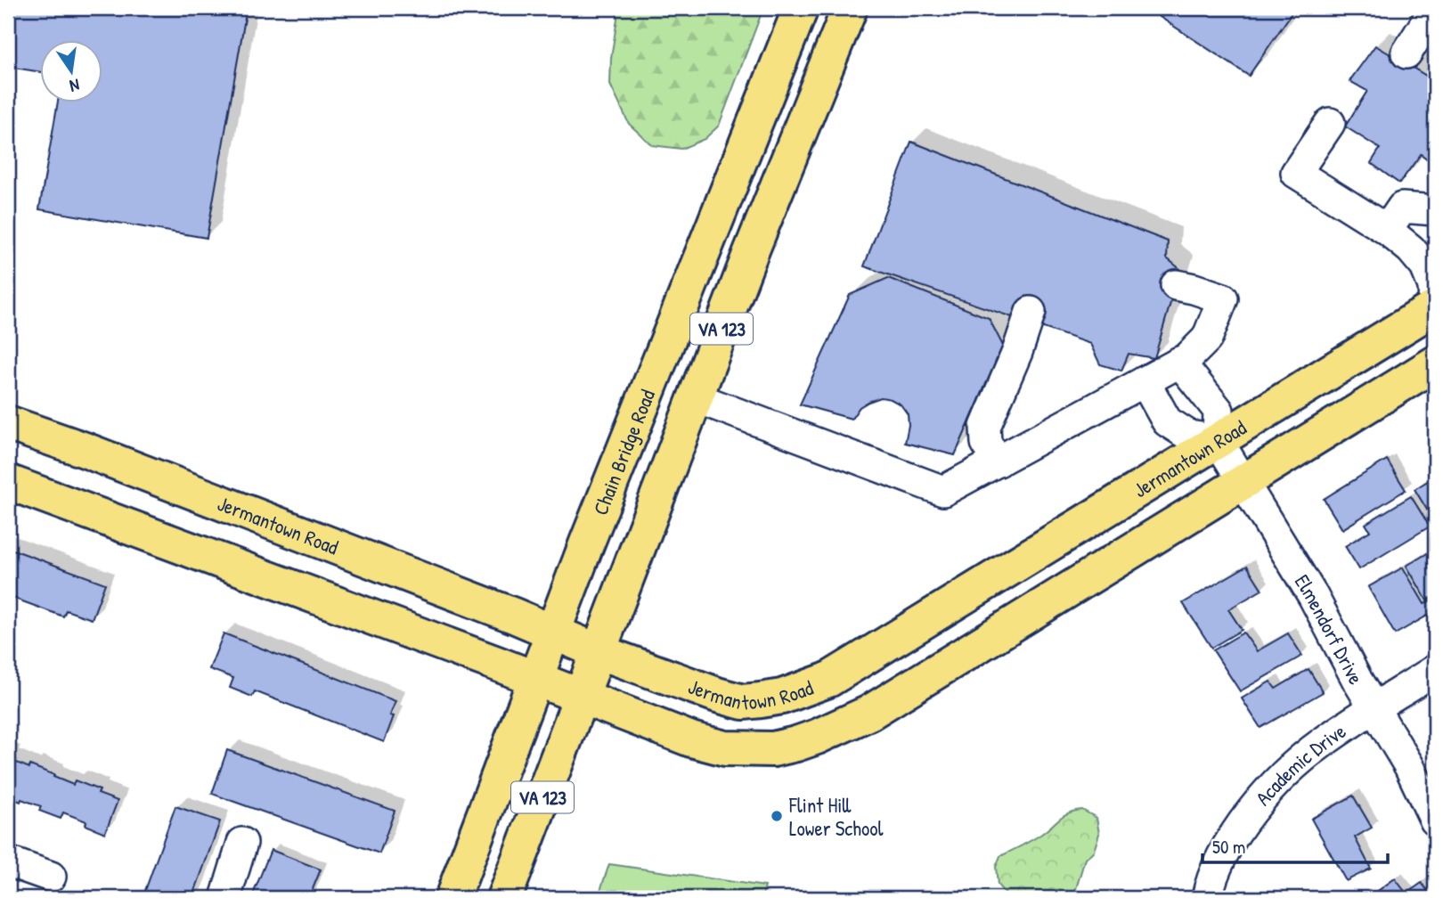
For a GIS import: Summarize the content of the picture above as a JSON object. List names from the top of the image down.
{
  "streets": {
    "main road": ["VA 123", "Chain Bridge Road", "Jermantown Road"],
    "street": ["Elmendorf Drive", "Academic Drive"]
  },
  "crossings": [
    ["VA 123", "Jermantown Road"],
    ["Chain Bridge Road", "Jermantown Road"],
    ["Jermantown Road", "Elmendorf Drive"],
    ["Elmendorf Drive", "Academic Drive"]
  ],
  "places": ["Flint Hill Lower School"],
  "scale_bar": "50 m",
  "north": "bottom"
}
